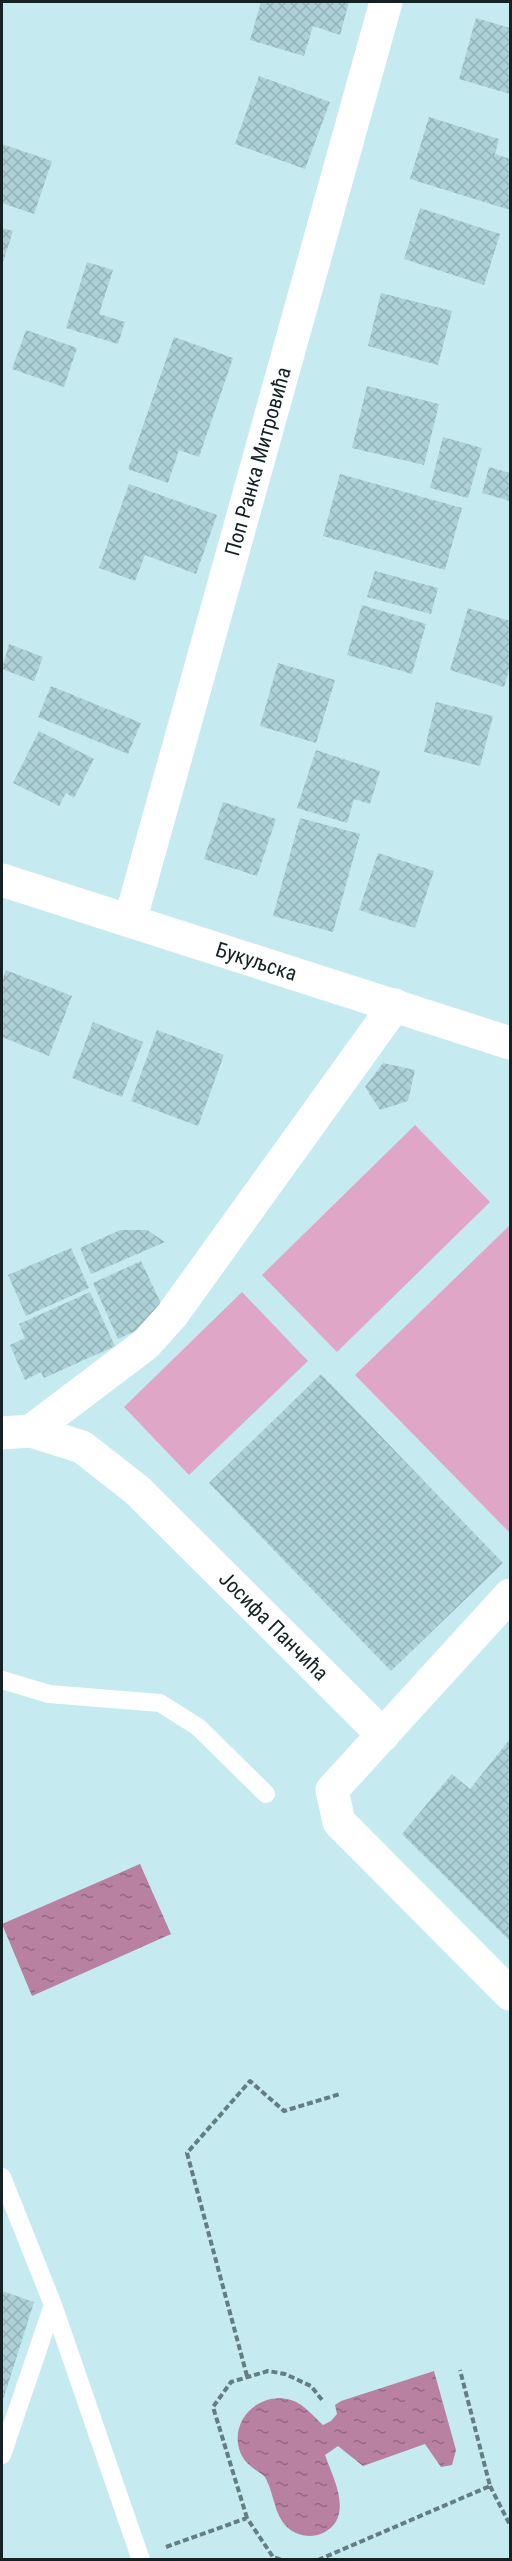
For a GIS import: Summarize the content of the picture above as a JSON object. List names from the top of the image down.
{
  "streets": {
    "street": ["Поп Ранка Митровића", "Букуљска", "Јосифа Панчића"]
  },
  "crossings": [
    ["Поп Ранка Митровића", "Букуљска"]
  ]
}
